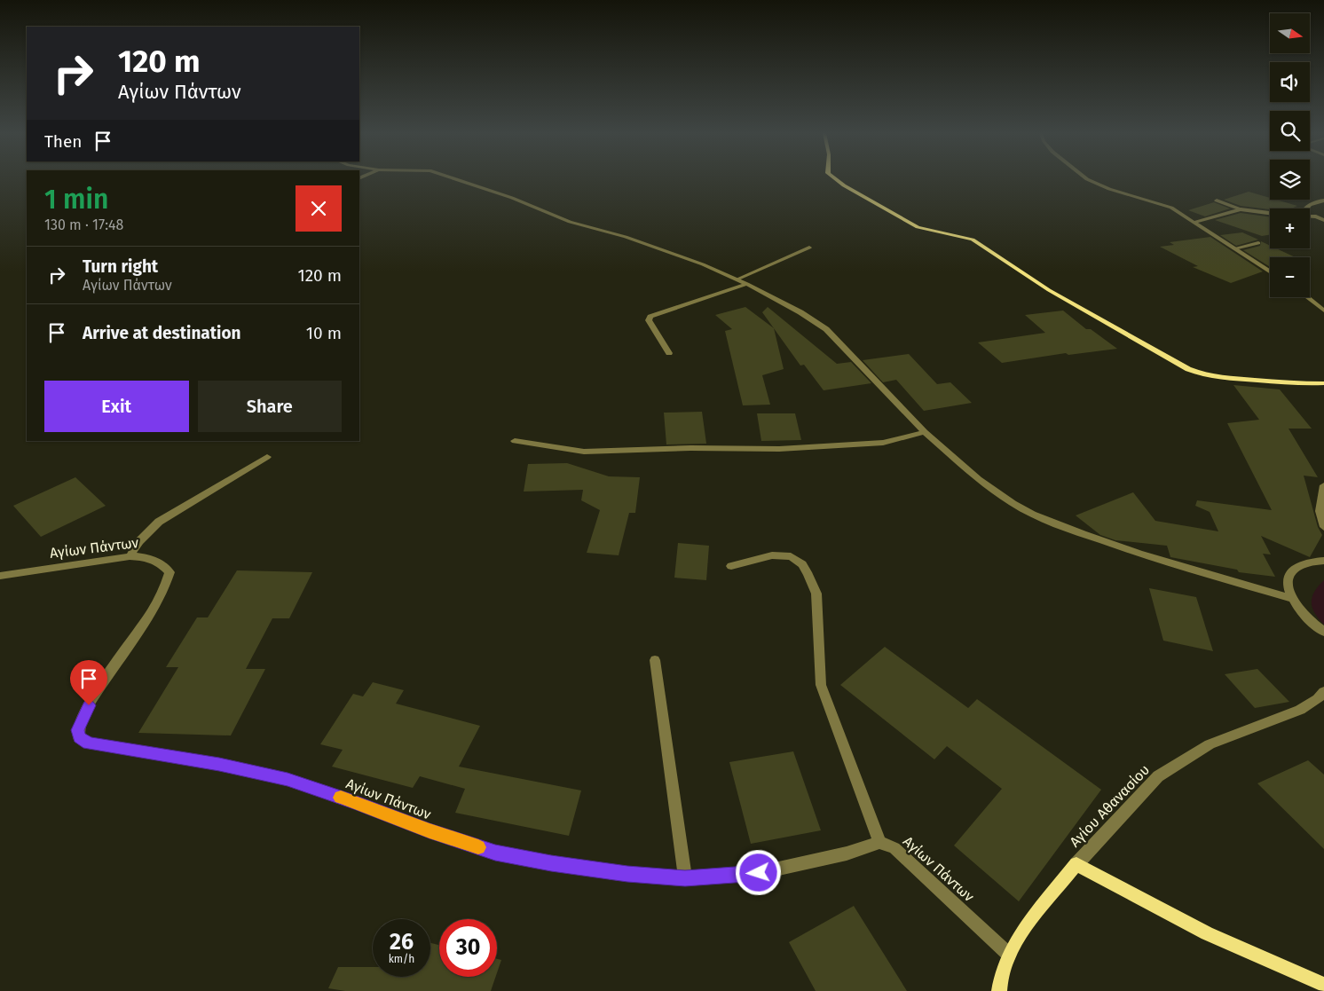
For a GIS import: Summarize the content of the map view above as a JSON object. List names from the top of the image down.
{
  "streets": {
    "street": ["Αγίων Πάντων", "Αγίου Αθανασίου"]
  },
  "crossings": [
    ["Αγίων Πάντων", "Αγίου Αθανασίου"]
  ],
  "north": "right",
  "page": {
    "map_buttons": ["+", "−"],
    "turn": ["120 m", "Αγίων Πάντων"],
    "then": "Then",
    "heading": ["1 min", "130 m · 17:48"],
    "list": [
      {
        "name": "Turn right",
        "note": "Αγίων Πάντων",
        "value": "120 m"
      },
      {
        "name": "Arrive at destination",
        "value": "10 m"
      }
    ],
    "buttons": ["Exit", "Share"],
    "speed": "26 km/h",
    "limit": "30"
  }
}
